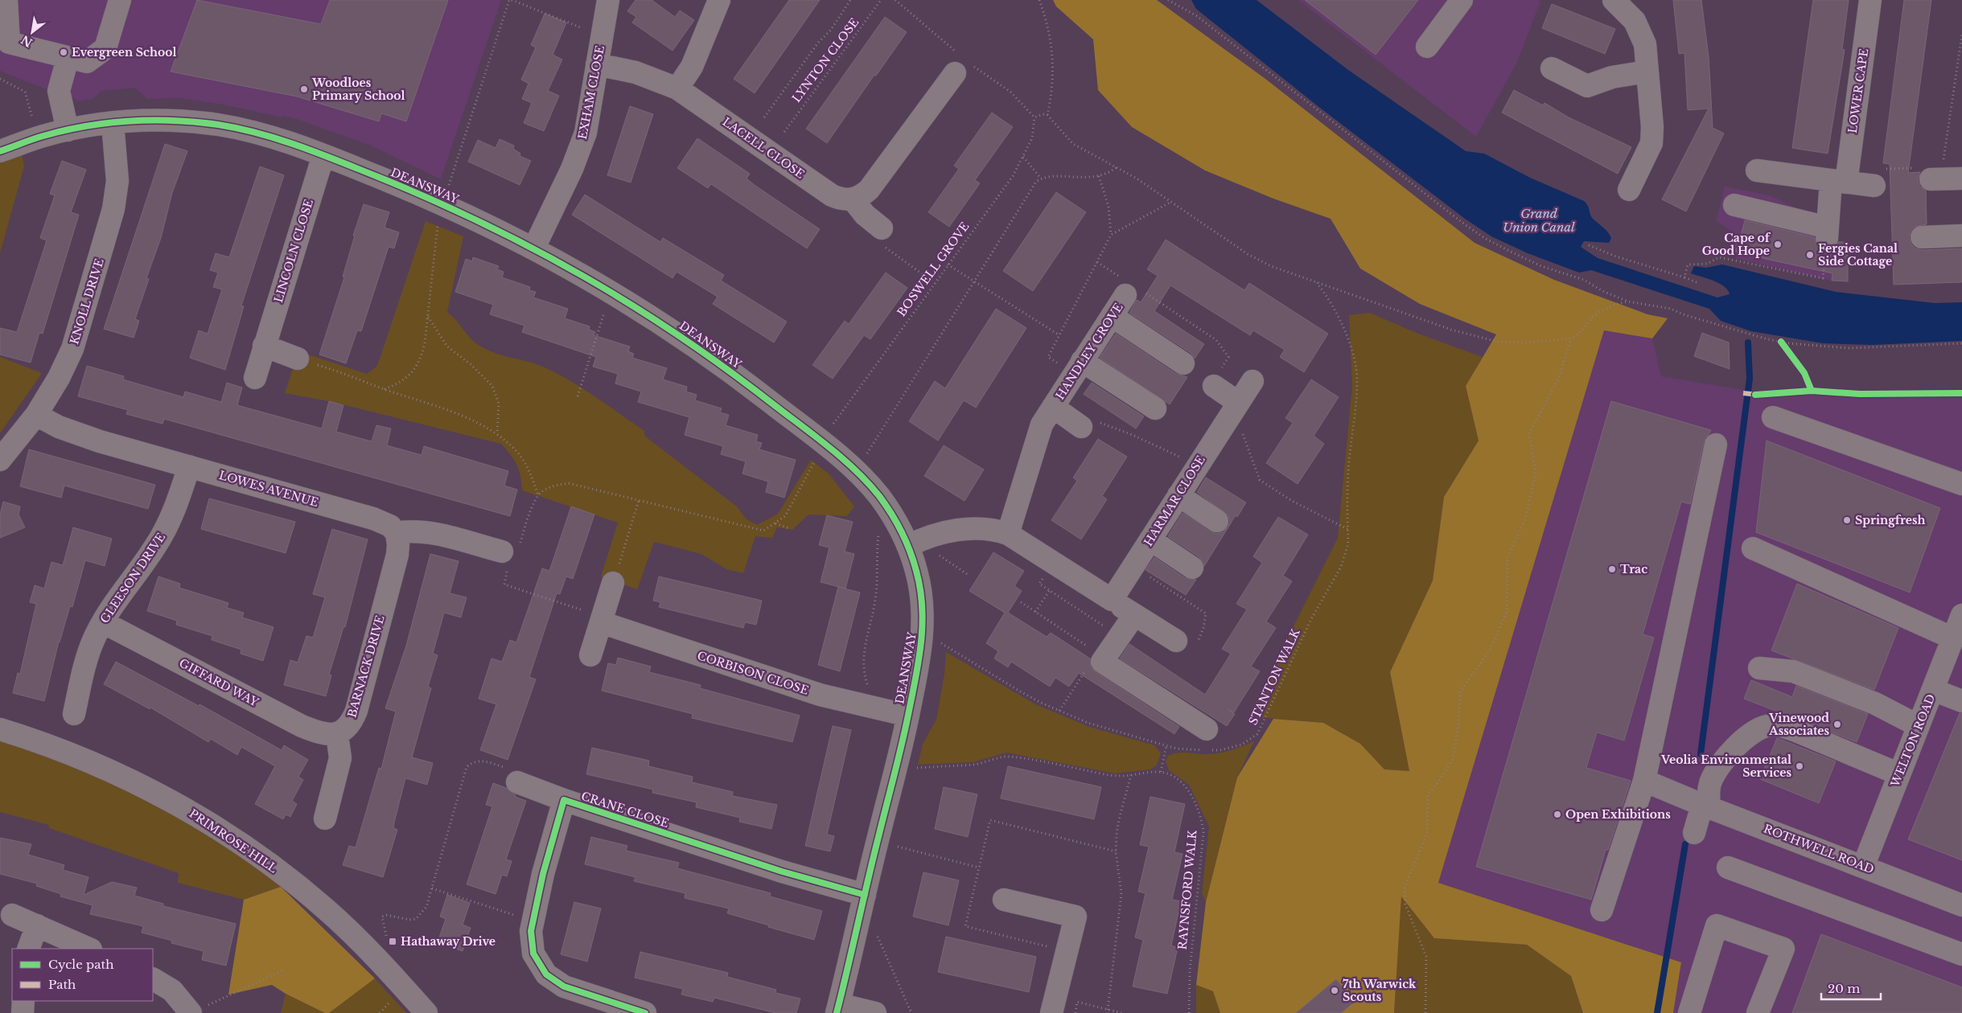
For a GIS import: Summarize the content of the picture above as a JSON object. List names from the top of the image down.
{
  "streets": {
    "street": [
      "LOWER CAPE",
      "EXHAM CLOSE",
      "LACELL CLOSE",
      "DEANSWAY",
      "LINCOLN CLOSE",
      "KNOLL DRIVE",
      "HANDLEY GROVE",
      "LOWES AVENUE",
      "HARMAR CLOSE",
      "GLEESON DRIVE",
      "BARNACK DRIVE",
      "CORBISON CLOSE",
      "GIFFARD WAY",
      "WELTON ROAD",
      "CRANE CLOSE",
      "PRIMROSE HILL",
      "ROTHWELL ROAD"
    ],
    "path": [
      "LYNTON CLOSE",
      "BOSWELL GROVE",
      "STANTON WALK",
      "RAYNSFORD WALK"
    ]
  },
  "crossings": [
    ["EXHAM CLOSE", "LACELL CLOSE"],
    ["EXHAM CLOSE", "DEANSWAY"],
    ["DEANSWAY", "LINCOLN CLOSE"],
    ["DEANSWAY", "KNOLL DRIVE"],
    ["DEANSWAY", "CORBISON CLOSE"],
    ["DEANSWAY", "STANTON WALK"],
    ["DEANSWAY", "CRANE CLOSE"],
    ["KNOLL DRIVE", "LOWES AVENUE"],
    ["LOWES AVENUE", "GLEESON DRIVE"],
    ["LOWES AVENUE", "BARNACK DRIVE"],
    ["GLEESON DRIVE", "GIFFARD WAY"],
    ["BARNACK DRIVE", "GIFFARD WAY"],
    ["WELTON ROAD", "ROTHWELL ROAD"]
  ],
  "water": ["Grand Union Canal"],
  "places": {
    "other": [
      "Evergreen School",
      "Woodloes Primary School",
      "Cape of Good Hope",
      "Fergies Canal Side Cottage",
      "Springfresh",
      "Trac",
      "Vinewood Associates",
      "Veolia Environmental Services",
      "Open Exhibitions",
      "7th Warwick Scouts"
    ],
    "transit": ["Hathaway Drive"]
  },
  "legend": ["Cycle path", "Path"],
  "scale_bar": "20 m",
  "north": "bottom left"
}
